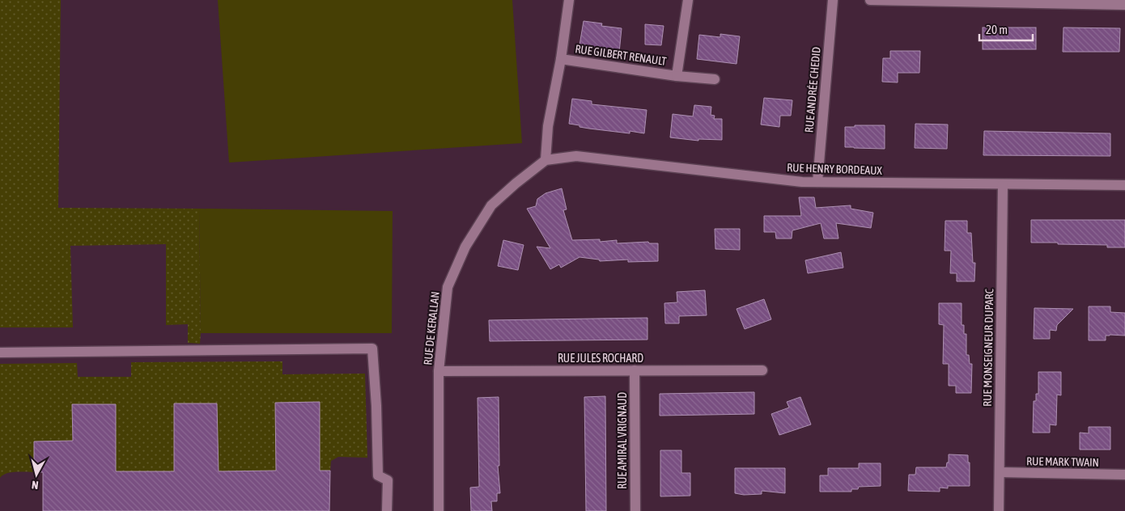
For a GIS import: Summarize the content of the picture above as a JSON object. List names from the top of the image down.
{
  "streets": {
    "street": [
      "RUE GILBERT RENAULT",
      "RUE ANDRÉE CHEDID",
      "RUE HENRY BORDEAUX",
      "RUE DE KERALLAN",
      "RUE MONSEIGNEUR DUPARC",
      "RUE JULES ROCHARD",
      "RUE AMIRAL VRIGNAUD",
      "RUE MARK TWAIN"
    ]
  },
  "crossings": [
    ["RUE GILBERT RENAULT", "RUE HENRY BORDEAUX"],
    ["RUE GILBERT RENAULT", "RUE DE KERALLAN"],
    ["RUE ANDRÉE CHEDID", "RUE HENRY BORDEAUX"],
    ["RUE HENRY BORDEAUX", "RUE DE KERALLAN"],
    ["RUE HENRY BORDEAUX", "RUE MONSEIGNEUR DUPARC"],
    ["RUE DE KERALLAN", "RUE JULES ROCHARD"],
    ["RUE MONSEIGNEUR DUPARC", "RUE MARK TWAIN"],
    ["RUE JULES ROCHARD", "RUE AMIRAL VRIGNAUD"]
  ],
  "scale_bar": "20 m",
  "north": "bottom"
}
